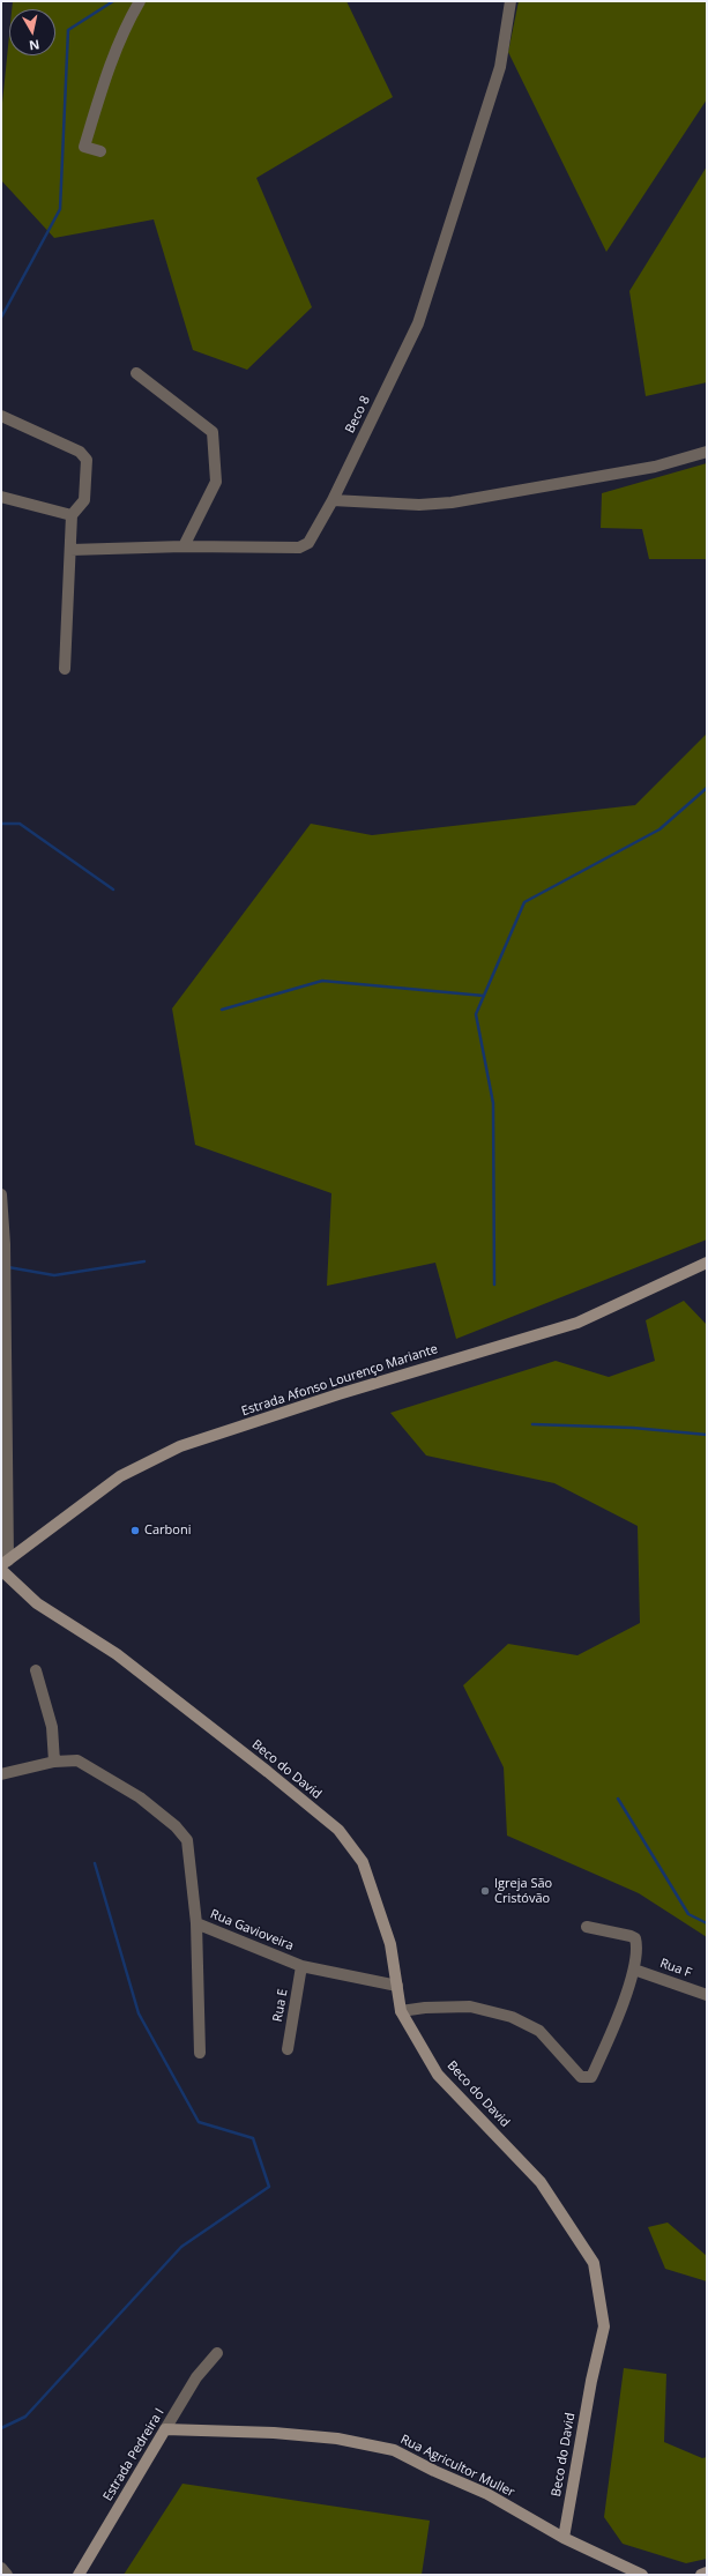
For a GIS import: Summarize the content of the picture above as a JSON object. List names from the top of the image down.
{
  "streets": {
    "street": [
      "Beco 8",
      "Estrada Afonso Lourenço Mariante",
      "Beco do David",
      "Rua Gavioveira",
      "Rua F",
      "Rua E",
      "Estrada Pedreira I",
      "Rua Agricultor Muller"
    ]
  },
  "crossings": [
    ["Estrada Afonso Lourenço Mariante", "Beco do David"],
    ["Beco do David", "Rua Gavioveira"],
    ["Beco do David", "Rua Agricultor Muller"],
    ["Rua Gavioveira", "Rua E"],
    ["Estrada Pedreira I", "Rua Agricultor Muller"]
  ],
  "places": ["Carboni", "Igreja São Cristóvão"],
  "north": "bottom"
}
